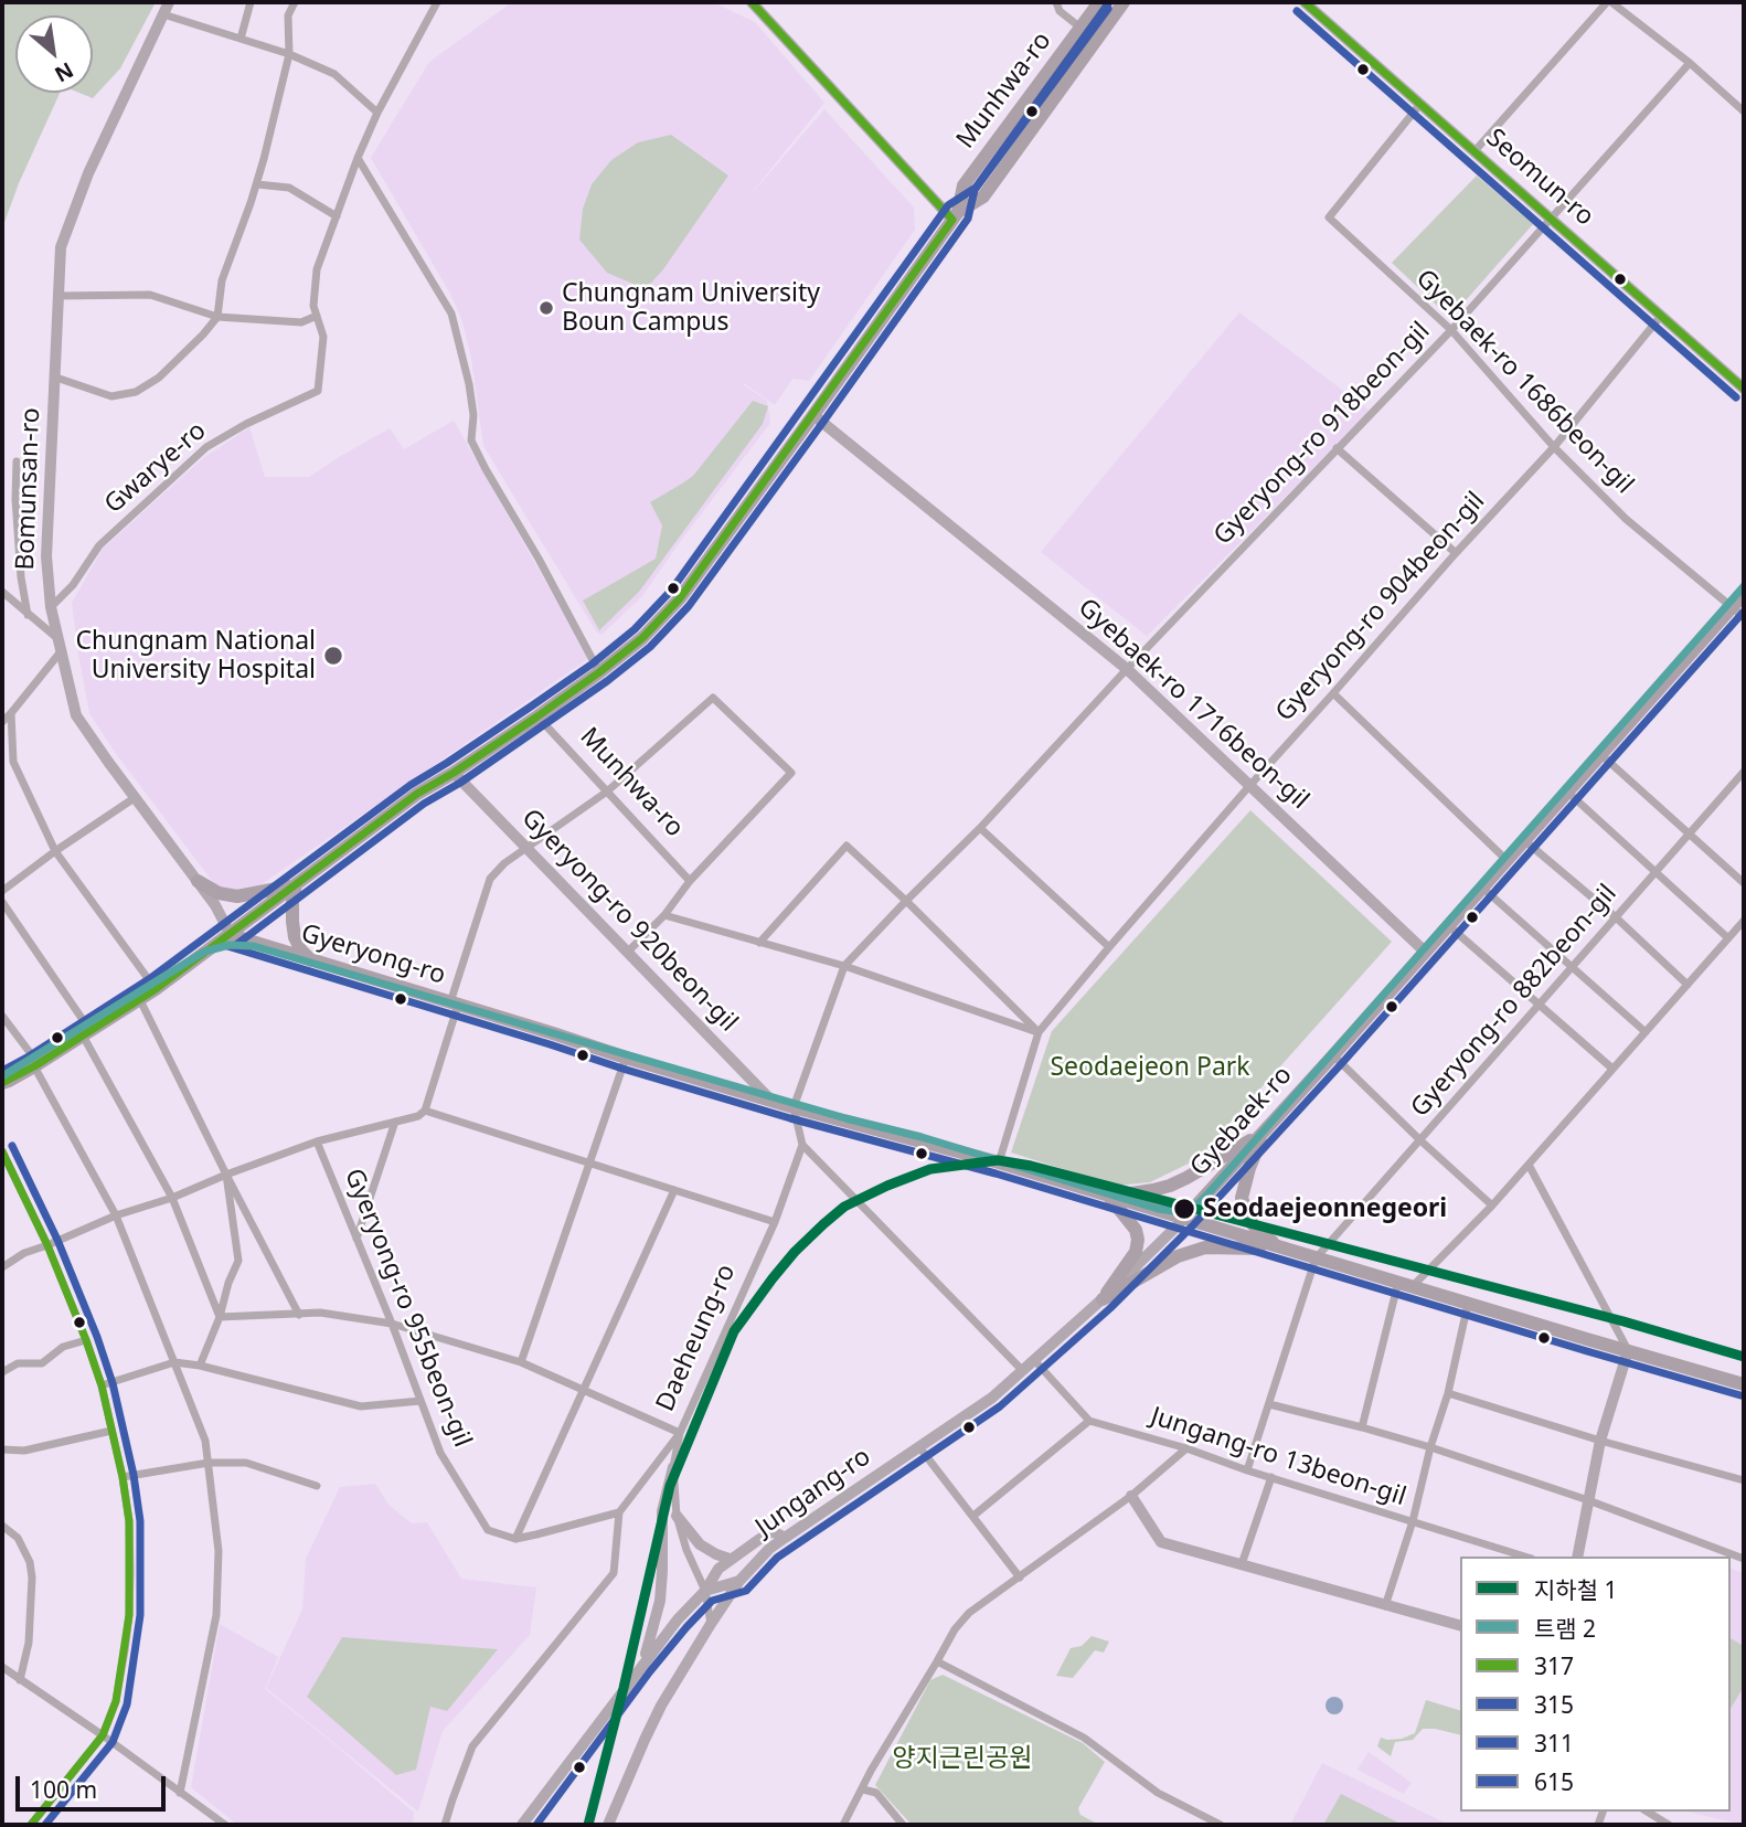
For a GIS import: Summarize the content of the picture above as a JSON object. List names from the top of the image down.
{
  "streets": {
    "main road": [
      "Munhwa-ro",
      "Seomun-ro",
      "Bomunsan-ro",
      "Gyebaek-ro 1716beon-gil",
      "Gyeryong-ro 920beon-gil",
      "Gyeryong-ro",
      "Gyebaek-ro",
      "Jungang-ro"
    ],
    "street": [
      "Gyebaek-ro 1686beon-gil",
      "Gyeryong-ro 918beon-gil",
      "Gwarye-ro",
      "Gyeryong-ro 904beon-gil",
      "Gyeryong-ro 882beon-gil",
      "Gyeryong-ro 955beon-gil",
      "Daeheung-ro",
      "Jungang-ro 13beon-gil"
    ]
  },
  "crossings": [
    ["Munhwa-ro", "Bomunsan-ro"],
    ["Munhwa-ro", "Gyebaek-ro 1716beon-gil"],
    ["Munhwa-ro", "Gyeryong-ro 920beon-gil"],
    ["Munhwa-ro", "Gyeryong-ro"],
    ["Seomun-ro", "Gyebaek-ro 1686beon-gil"],
    ["Seomun-ro", "Gyeryong-ro 918beon-gil"],
    ["Seomun-ro", "Gyeryong-ro 904beon-gil"],
    ["Gyebaek-ro 1686beon-gil", "Gyeryong-ro 918beon-gil"],
    ["Gyebaek-ro 1686beon-gil", "Gyeryong-ro 904beon-gil"],
    ["Gyebaek-ro 1686beon-gil", "Gyebaek-ro"],
    ["Gyeryong-ro 918beon-gil", "Gyebaek-ro 1716beon-gil"],
    ["Gyeryong-ro 918beon-gil", "Gyeryong-ro"],
    ["Gwarye-ro", "Bomunsan-ro"],
    ["Bomunsan-ro", "Gyeryong-ro"],
    ["Gyeryong-ro 904beon-gil", "Gyebaek-ro 1716beon-gil"],
    ["Gyeryong-ro 904beon-gil", "Gyeryong-ro"],
    ["Gyebaek-ro 1716beon-gil", "Gyebaek-ro"],
    ["Gyeryong-ro 920beon-gil", "Gyeryong-ro"],
    ["Gyeryong-ro", "Gyeryong-ro 882beon-gil"],
    ["Gyeryong-ro", "Gyebaek-ro"],
    ["Gyeryong-ro", "Jungang-ro"],
    ["Gyebaek-ro", "Jungang-ro"],
    ["Daeheung-ro", "Jungang-ro"]
  ],
  "parks": ["Seodaejeon Park", "양지근린공원"],
  "places": ["Chungnam University Boun Campus", "Chungnam National University Hospital", "Seodaejeonnegeori"],
  "lines": [
    "transit line 317",
    "transit line 615",
    "transit line 315",
    "transit line 311",
    "tram line 2",
    "metro line 1"
  ],
  "legend": [
    "지하철 1",
    "트램 2",
    "317",
    "315",
    "311",
    "615"
  ],
  "scale_bar": "100 m",
  "north": "bottom right"
}
